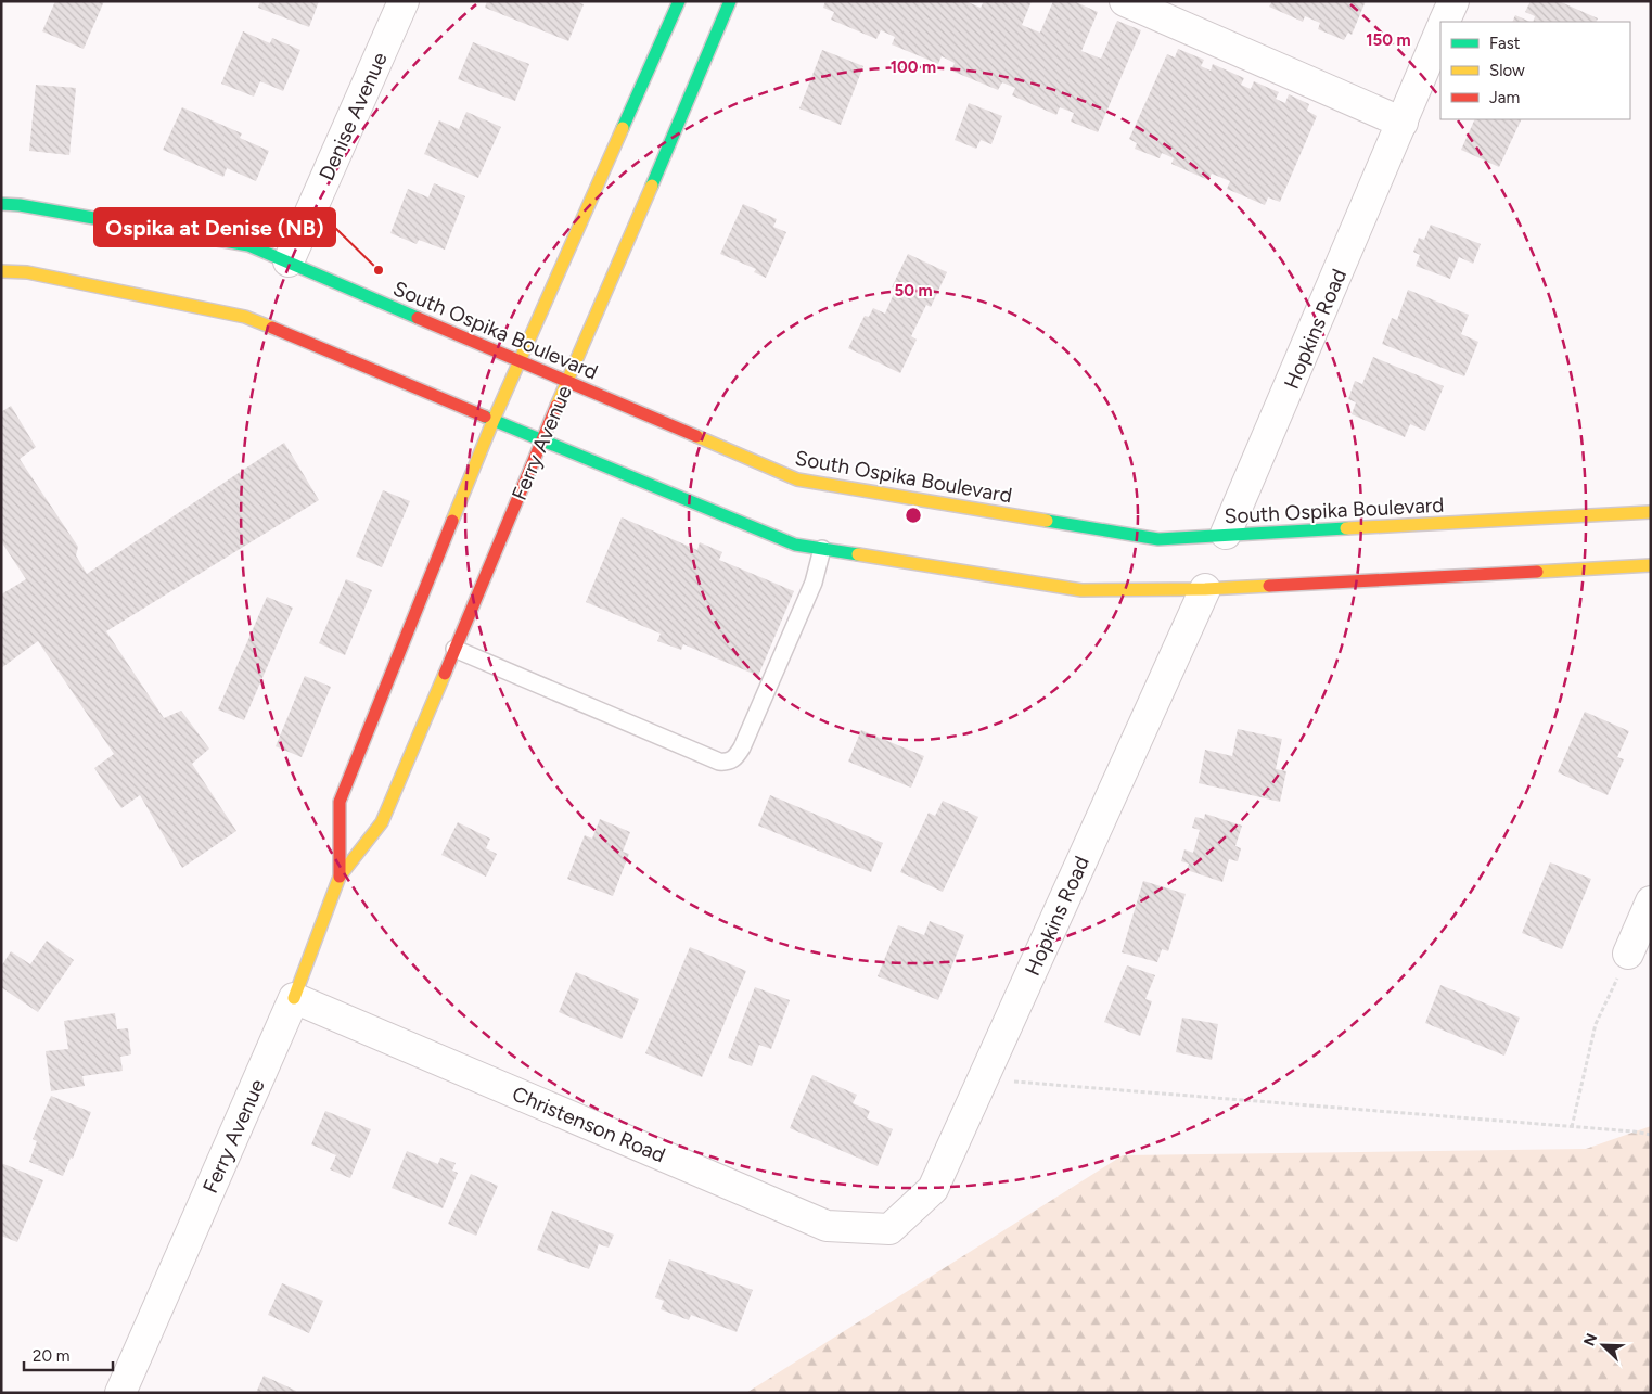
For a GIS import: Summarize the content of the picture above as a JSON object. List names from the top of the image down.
{
  "streets": {
    "main road": ["South Ospika Boulevard", "Ferry Avenue"],
    "street": ["Denise Avenue", "Hopkins Road", "Christenson Road"]
  },
  "crossings": [
    ["Denise Avenue", "South Ospika Boulevard"],
    ["Hopkins Road", "South Ospika Boulevard"],
    ["Hopkins Road", "Christenson Road"],
    ["South Ospika Boulevard", "Ferry Avenue"],
    ["Ferry Avenue", "Christenson Road"]
  ],
  "places": ["Ospika at Denise (NB)"],
  "legend": ["Fast", "Slow", "Jam"],
  "scale_bar": "20 m",
  "north": "top left",
  "rings": ["150 m", "100 m", "50 m"]
}
